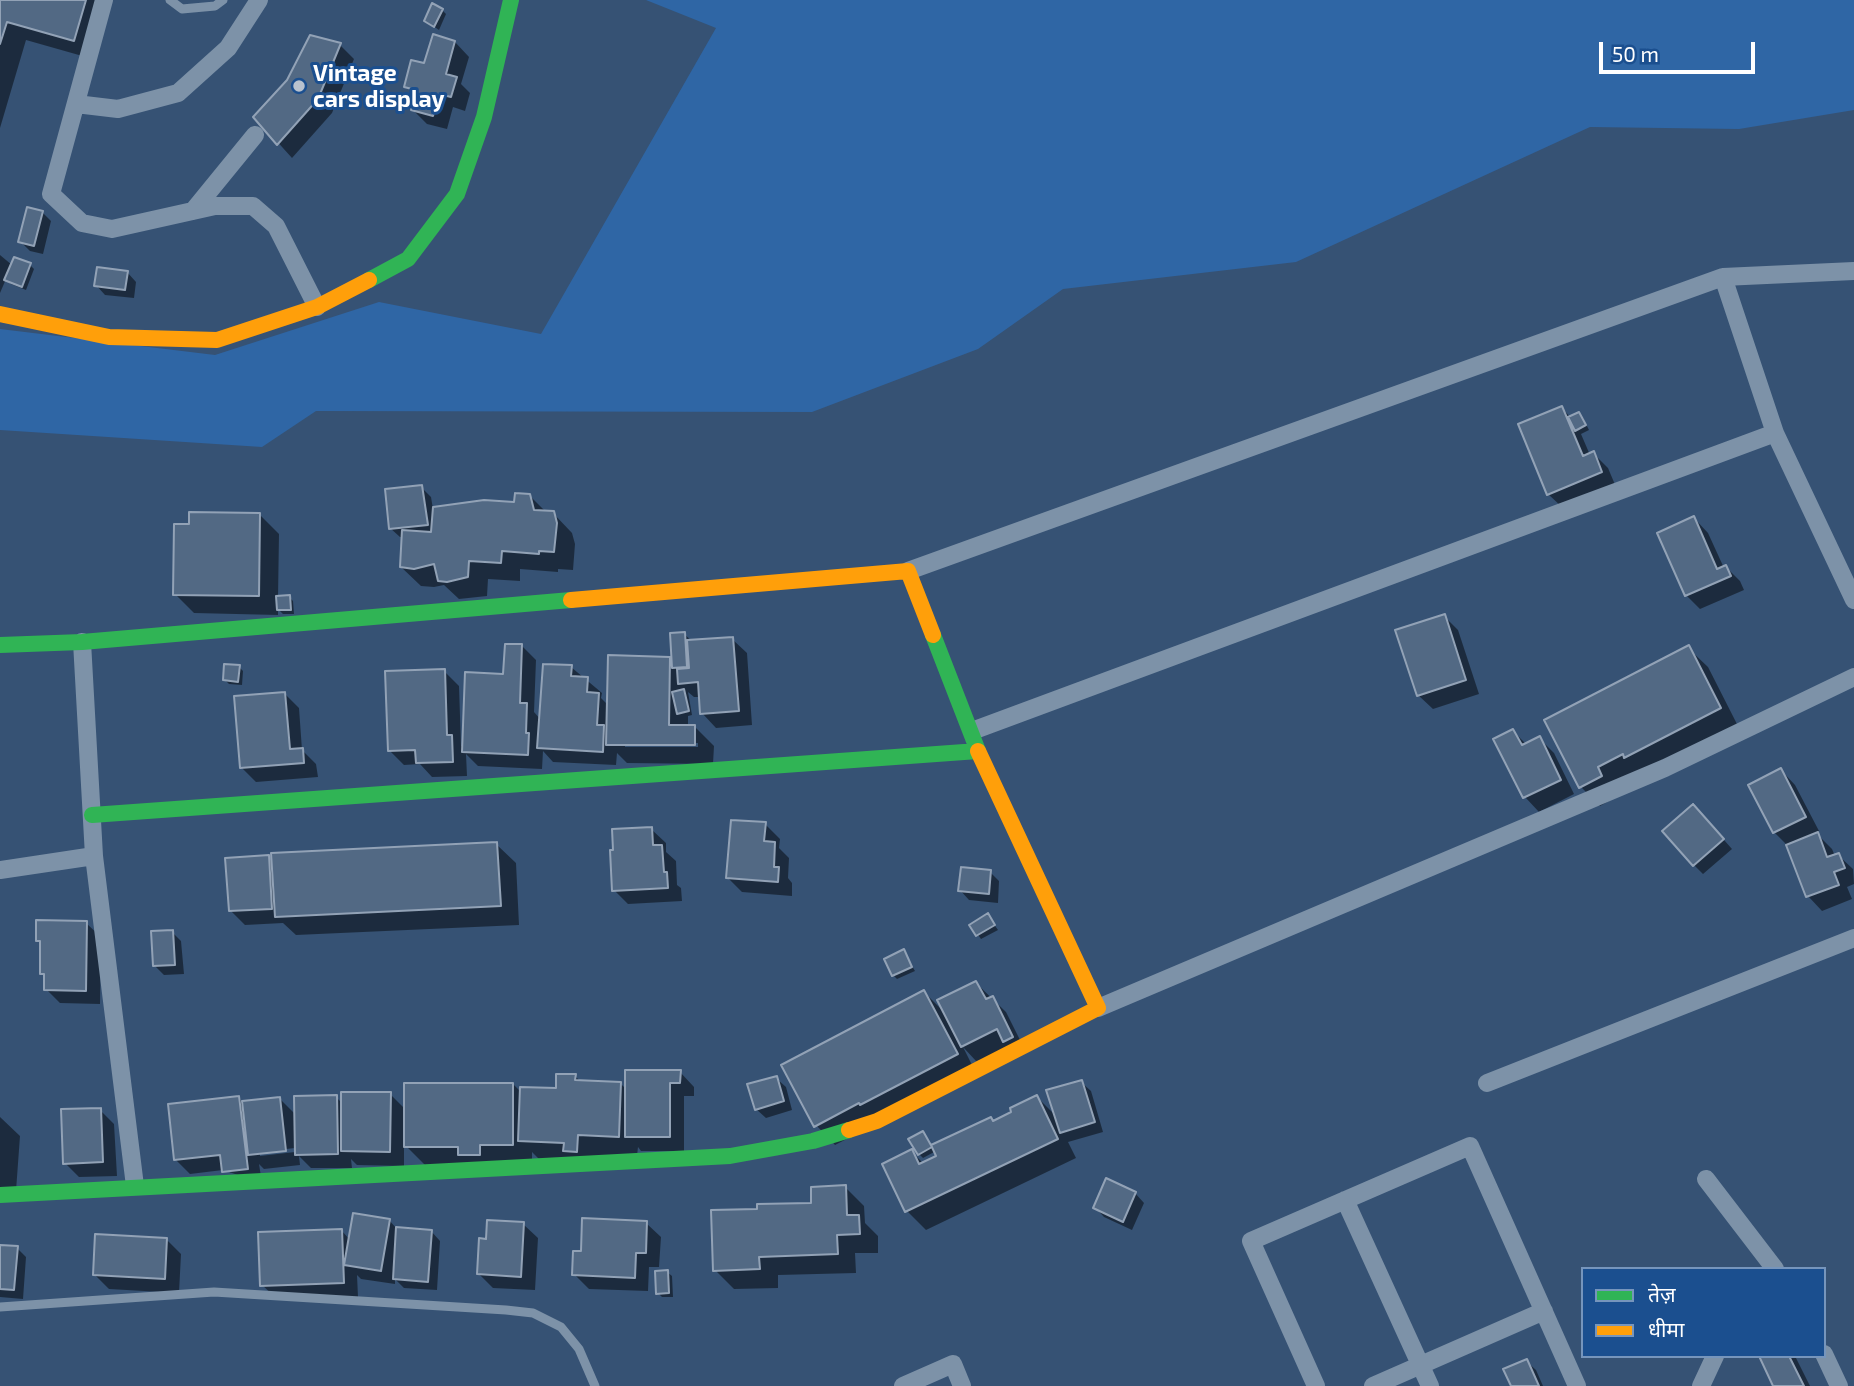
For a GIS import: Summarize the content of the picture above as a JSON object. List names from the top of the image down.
{
  "places": ["Vintage cars display"],
  "legend": ["तेज़", "धीमा"],
  "scale_bar": "50 m"
}
